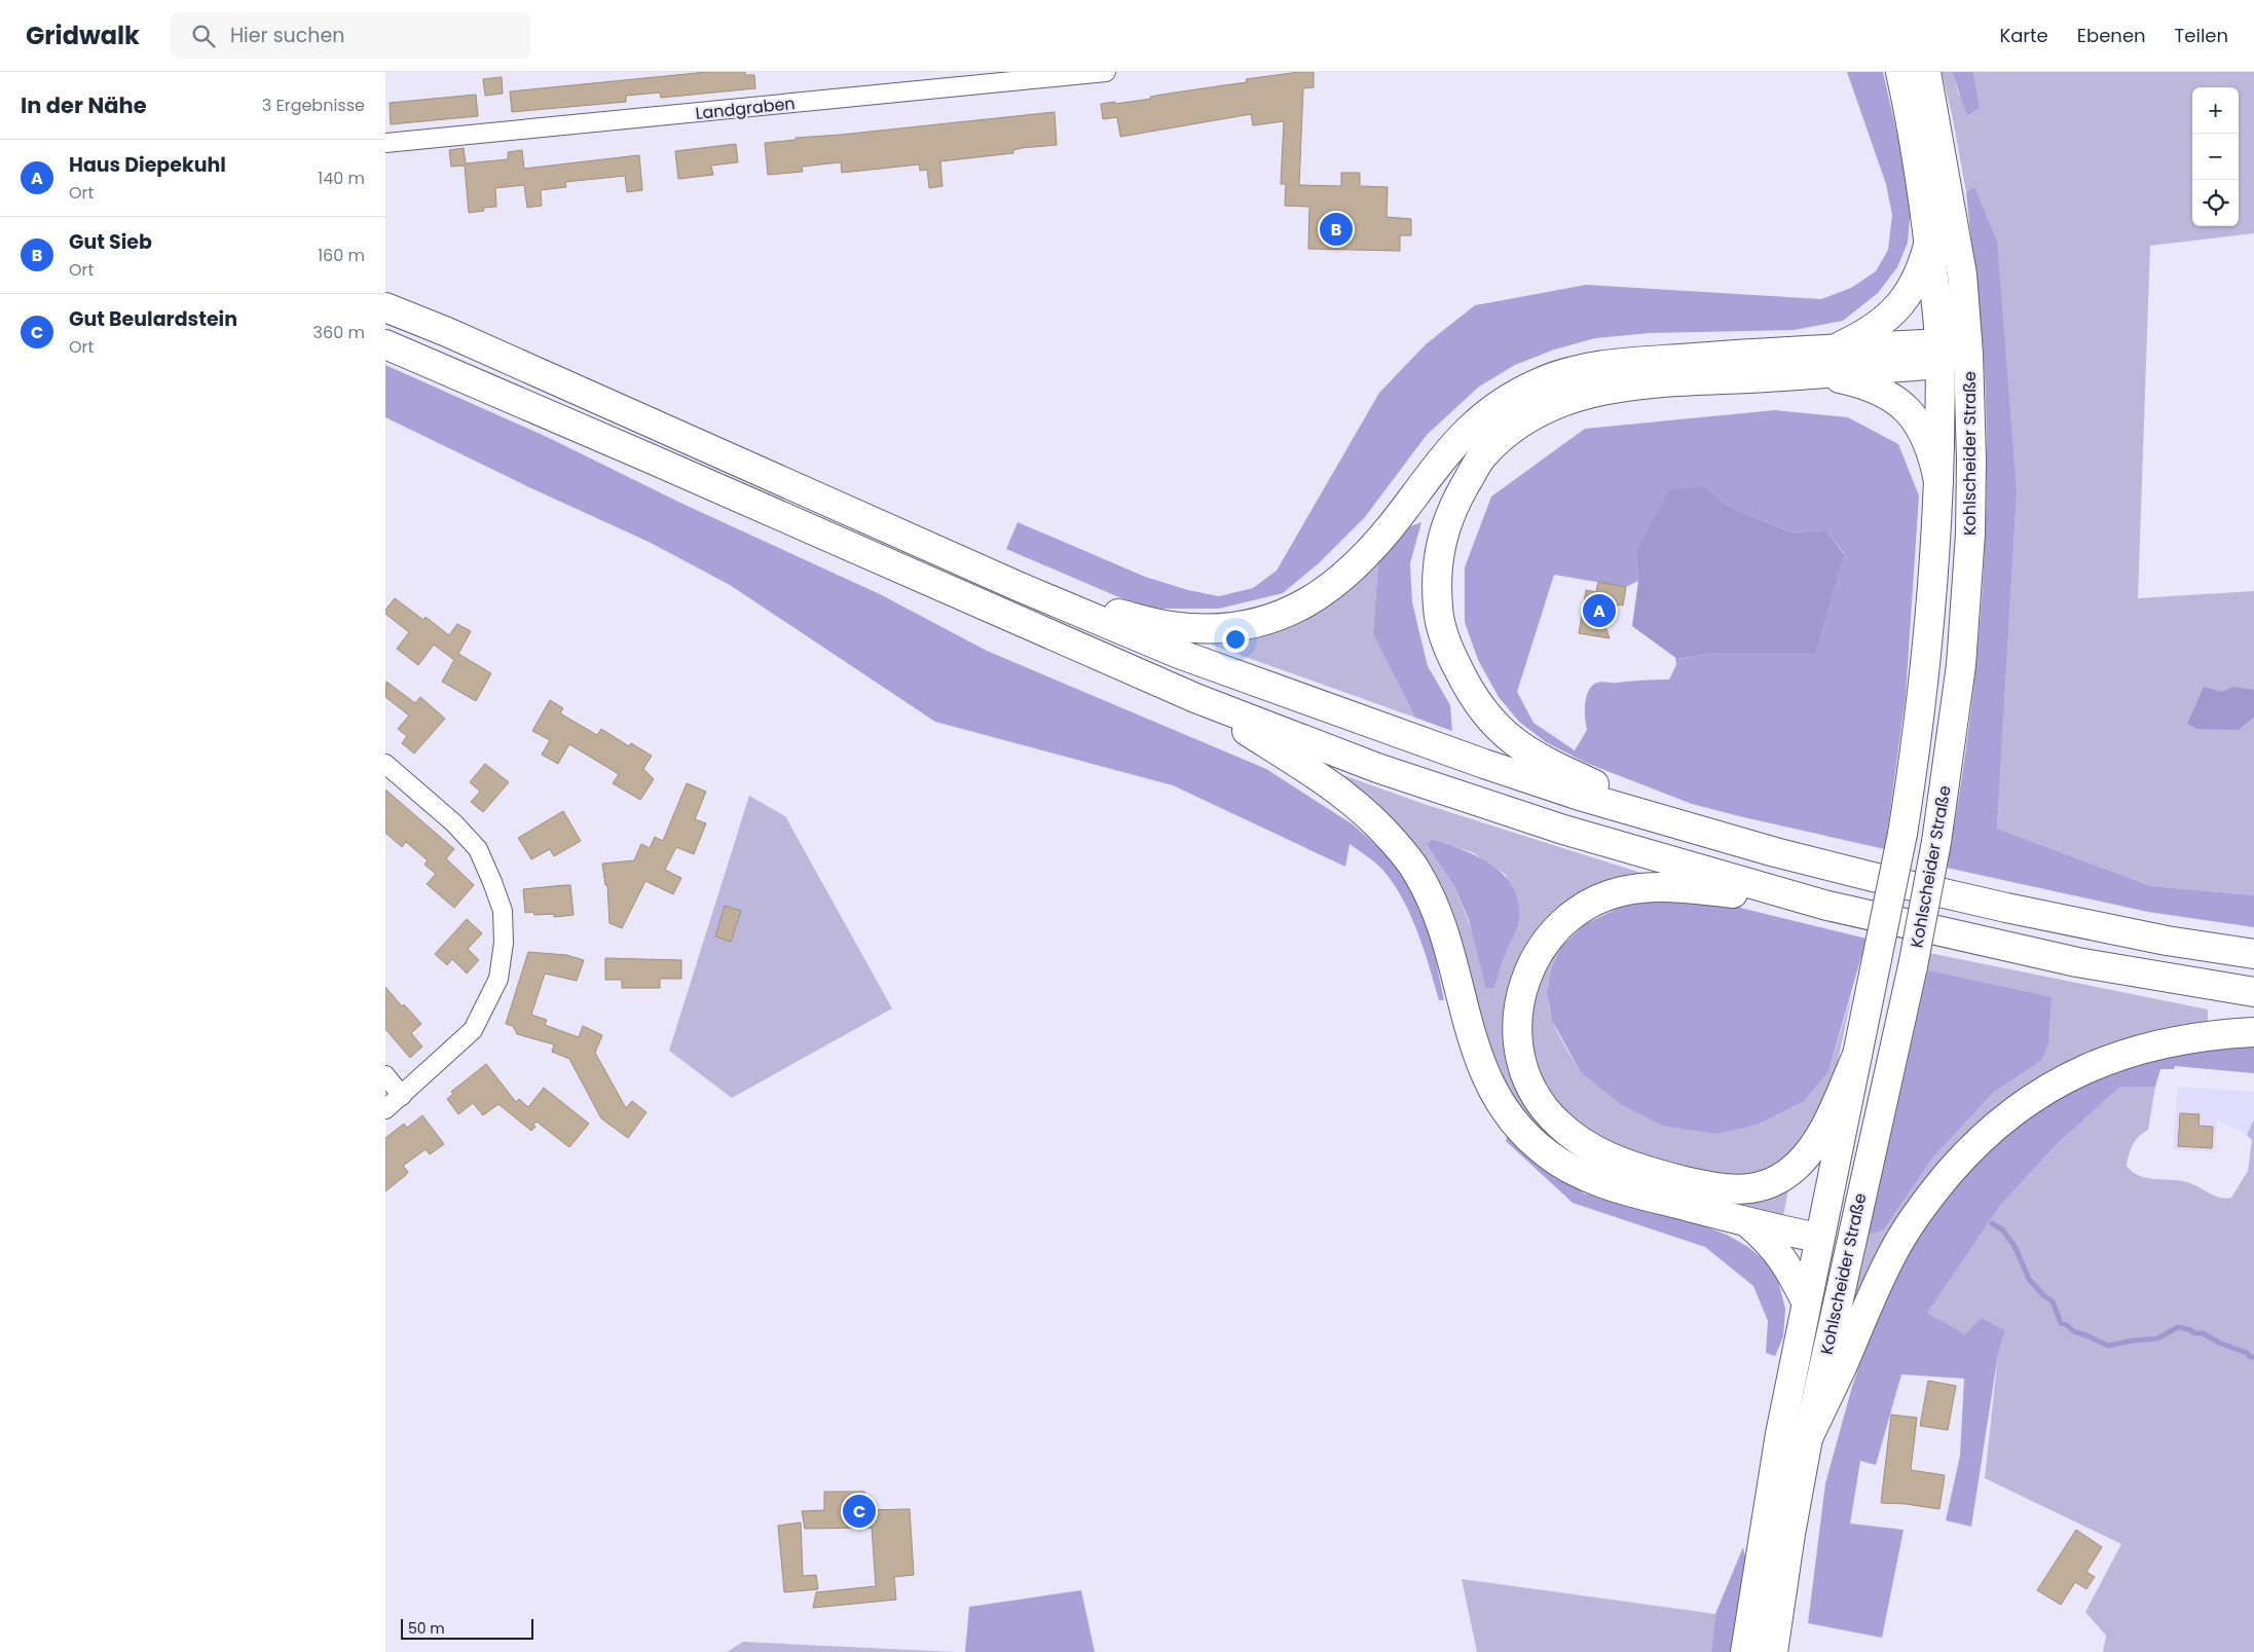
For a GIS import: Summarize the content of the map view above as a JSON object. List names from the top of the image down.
{
  "streets": {
    "main road": ["Kohlscheider Straße"],
    "street": ["Landgraben"]
  },
  "scale_bar": "50 m",
  "page": {
    "header": "Gridwalk",
    "search": "Hier suchen",
    "nav": ["Karte", "Ebenen", "Teilen"],
    "heading": ["In der Nähe", "3 Ergebnisse"],
    "map_buttons": ["+", "−"],
    "list": [
      {
        "mark": "A",
        "name": "Haus Diepekuhl",
        "note": "Ort",
        "value": "140 m"
      },
      {
        "mark": "B",
        "name": "Gut Sieb",
        "note": "Ort",
        "value": "160 m"
      },
      {
        "mark": "C",
        "name": "Gut Beulardstein",
        "note": "Ort",
        "value": "360 m"
      }
    ],
    "pins": ["B", "A", "C"],
    "scale": "50 m"
  }
}
